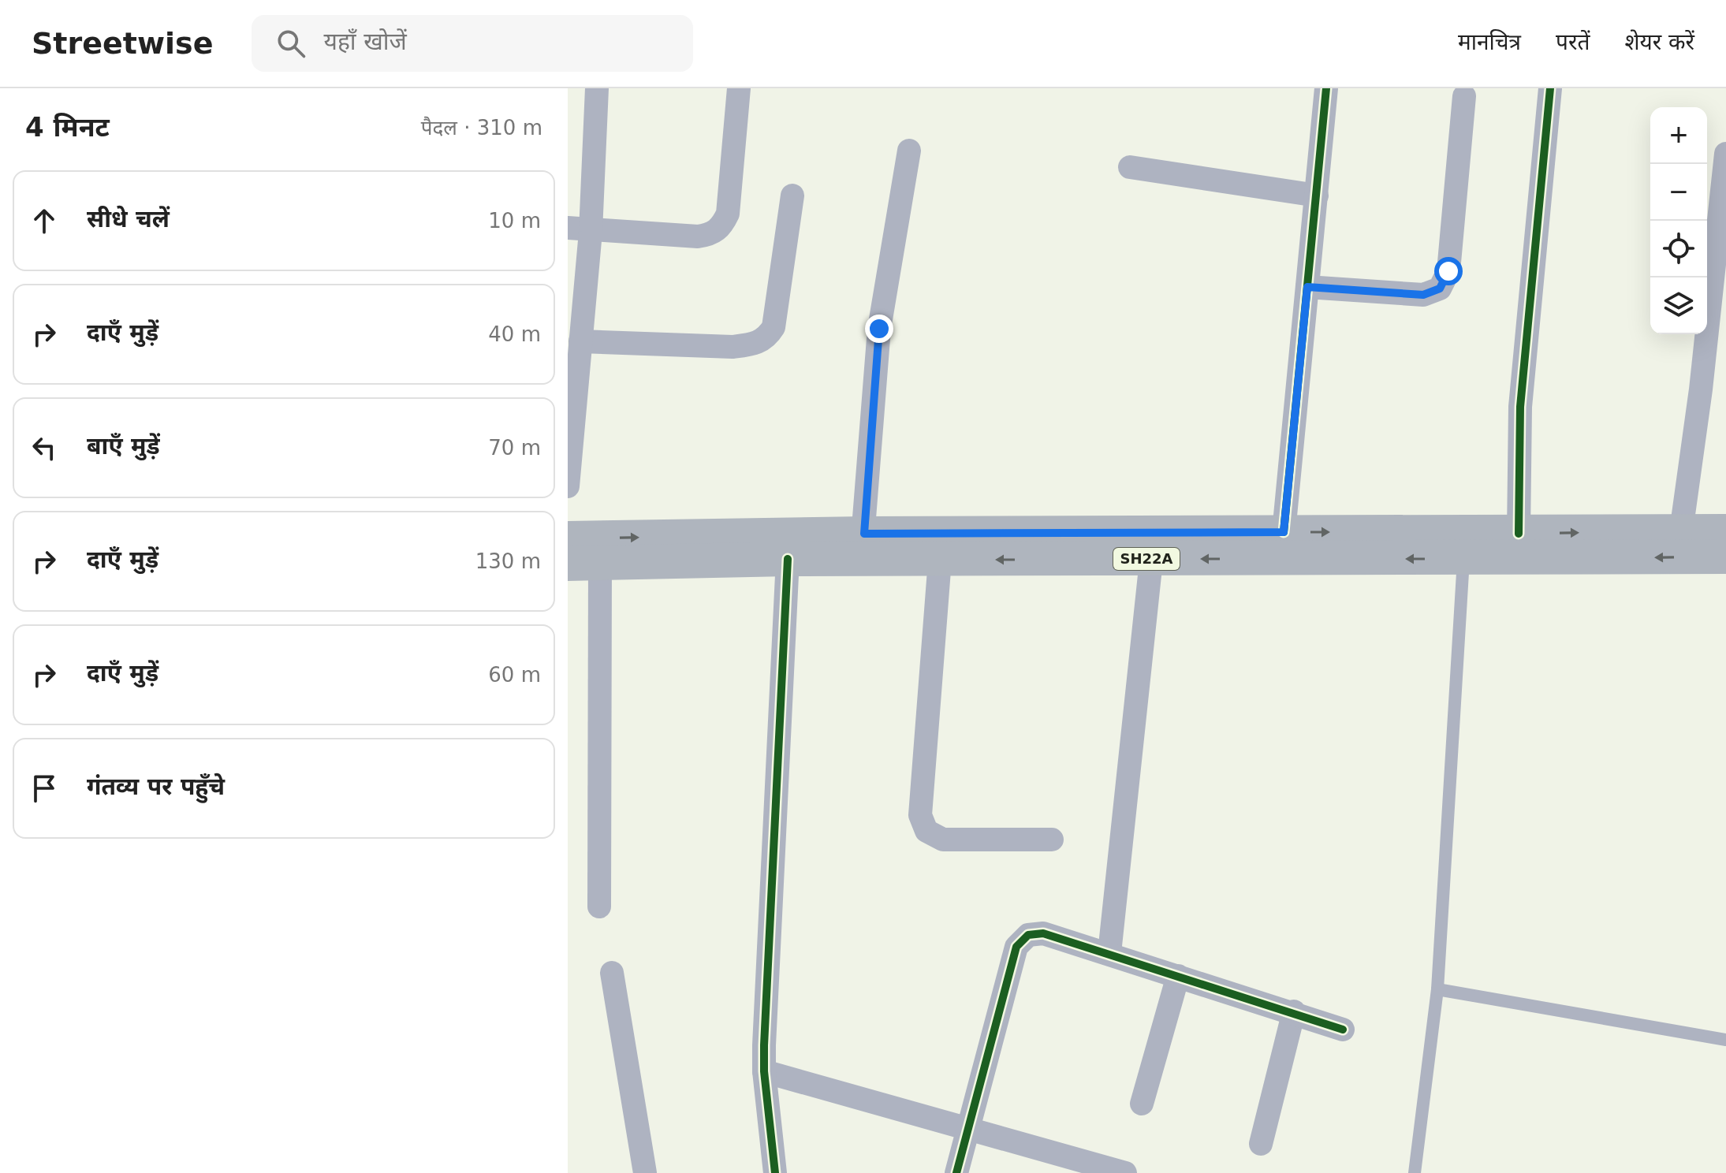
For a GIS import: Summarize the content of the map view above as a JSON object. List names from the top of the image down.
{
  "streets": {
    "main road": ["SH22A"]
  },
  "page": {
    "header": "Streetwise",
    "search": "यहाँ खोजें",
    "nav": ["मानचित्र", "परतें", "शेयर करें"],
    "heading": ["4 मिनट", "पैदल · 310 m"],
    "map_buttons": ["+", "−"],
    "list": [
      ["सीधे चलें", "10 m"],
      ["दाएँ मुड़ें", "40 m"],
      ["बाएँ मुड़ें", "70 m"],
      ["दाएँ मुड़ें", "130 m"],
      ["दाएँ मुड़ें", "60 m"],
      "गंतव्य पर पहुँचे"
    ]
  }
}
